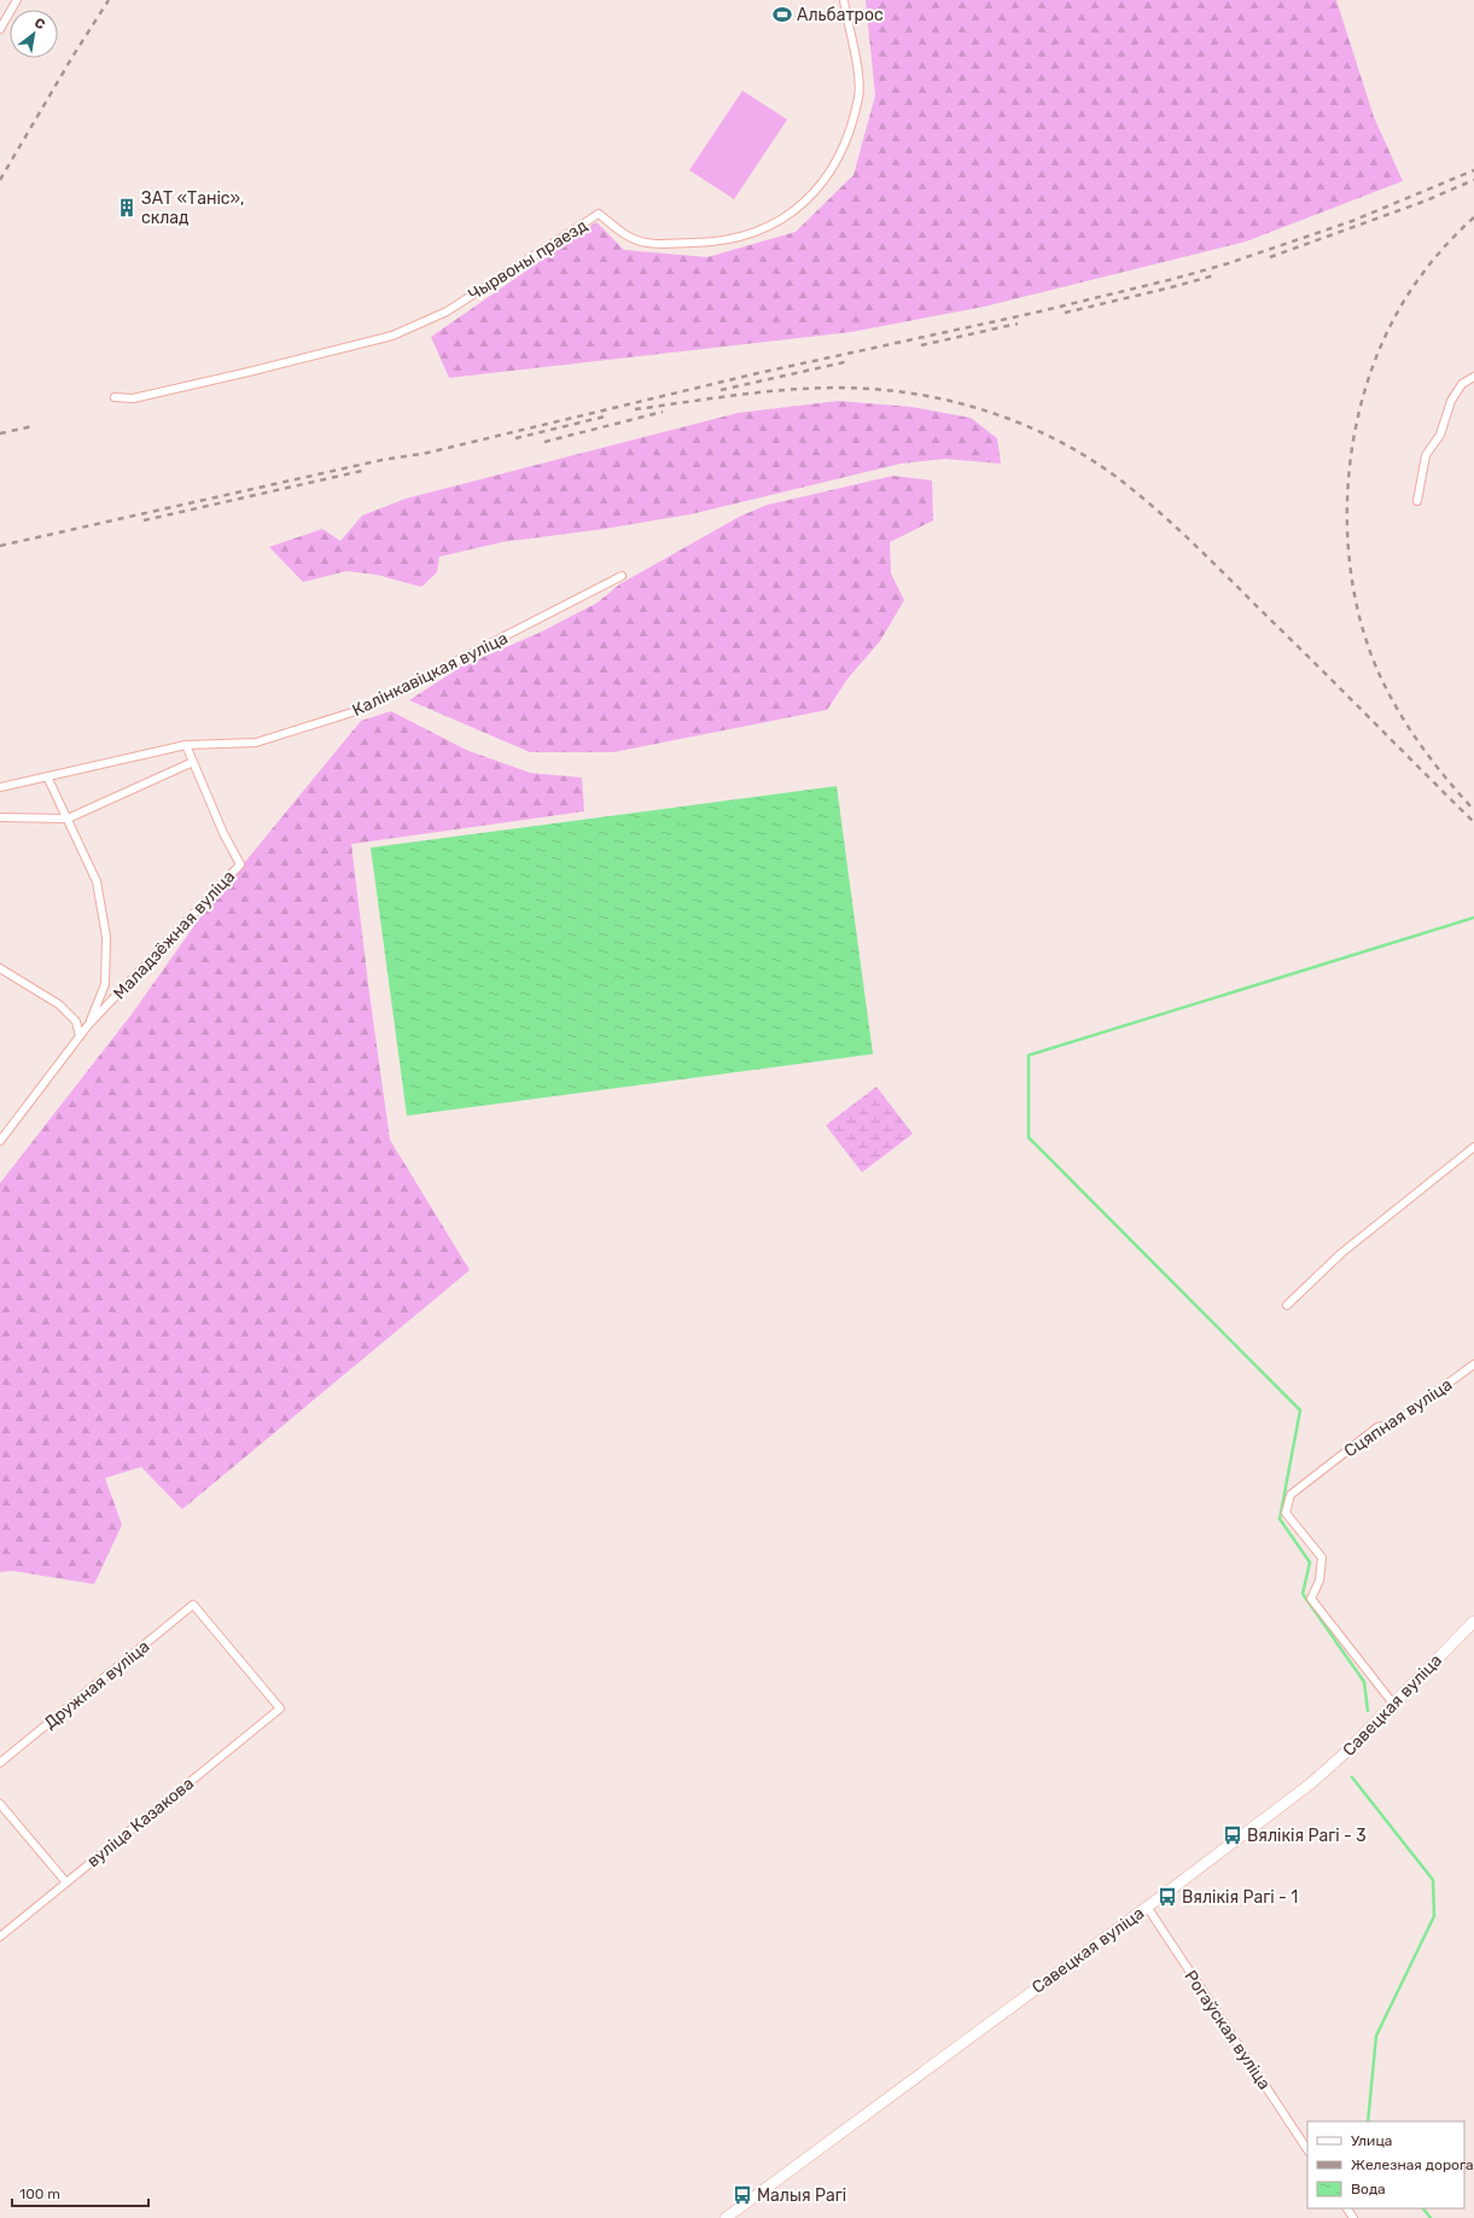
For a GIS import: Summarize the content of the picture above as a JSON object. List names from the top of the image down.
{
  "streets": {
    "main road": ["Савецкая вуліца"],
    "street": [
      "Чырвоны праезд",
      "Калінкавіцкая вуліца",
      "Маладзёжная вуліца",
      "Сцяпная вуліца",
      "Дружная вуліца",
      "вуліца Казакова",
      "Рогаўская вуліца"
    ]
  },
  "crossings": [
    ["Сцяпная вуліца", "Савецкая вуліца"],
    ["Дружная вуліца", "вуліца Казакова"],
    ["Савецкая вуліца", "Рогаўская вуліца"]
  ],
  "places": {
    "sports": ["Альбатрос"],
    "building": ["ЗАТ «Таніс», склад"],
    "bus stop": ["Вялікія Рагі - 3", "Вялікія Рагі - 1", "Малыя Рагі"]
  },
  "legend": ["Улица", "Железная дорога", "Вода"],
  "scale_bar": "100 m",
  "north": "top right"
}
